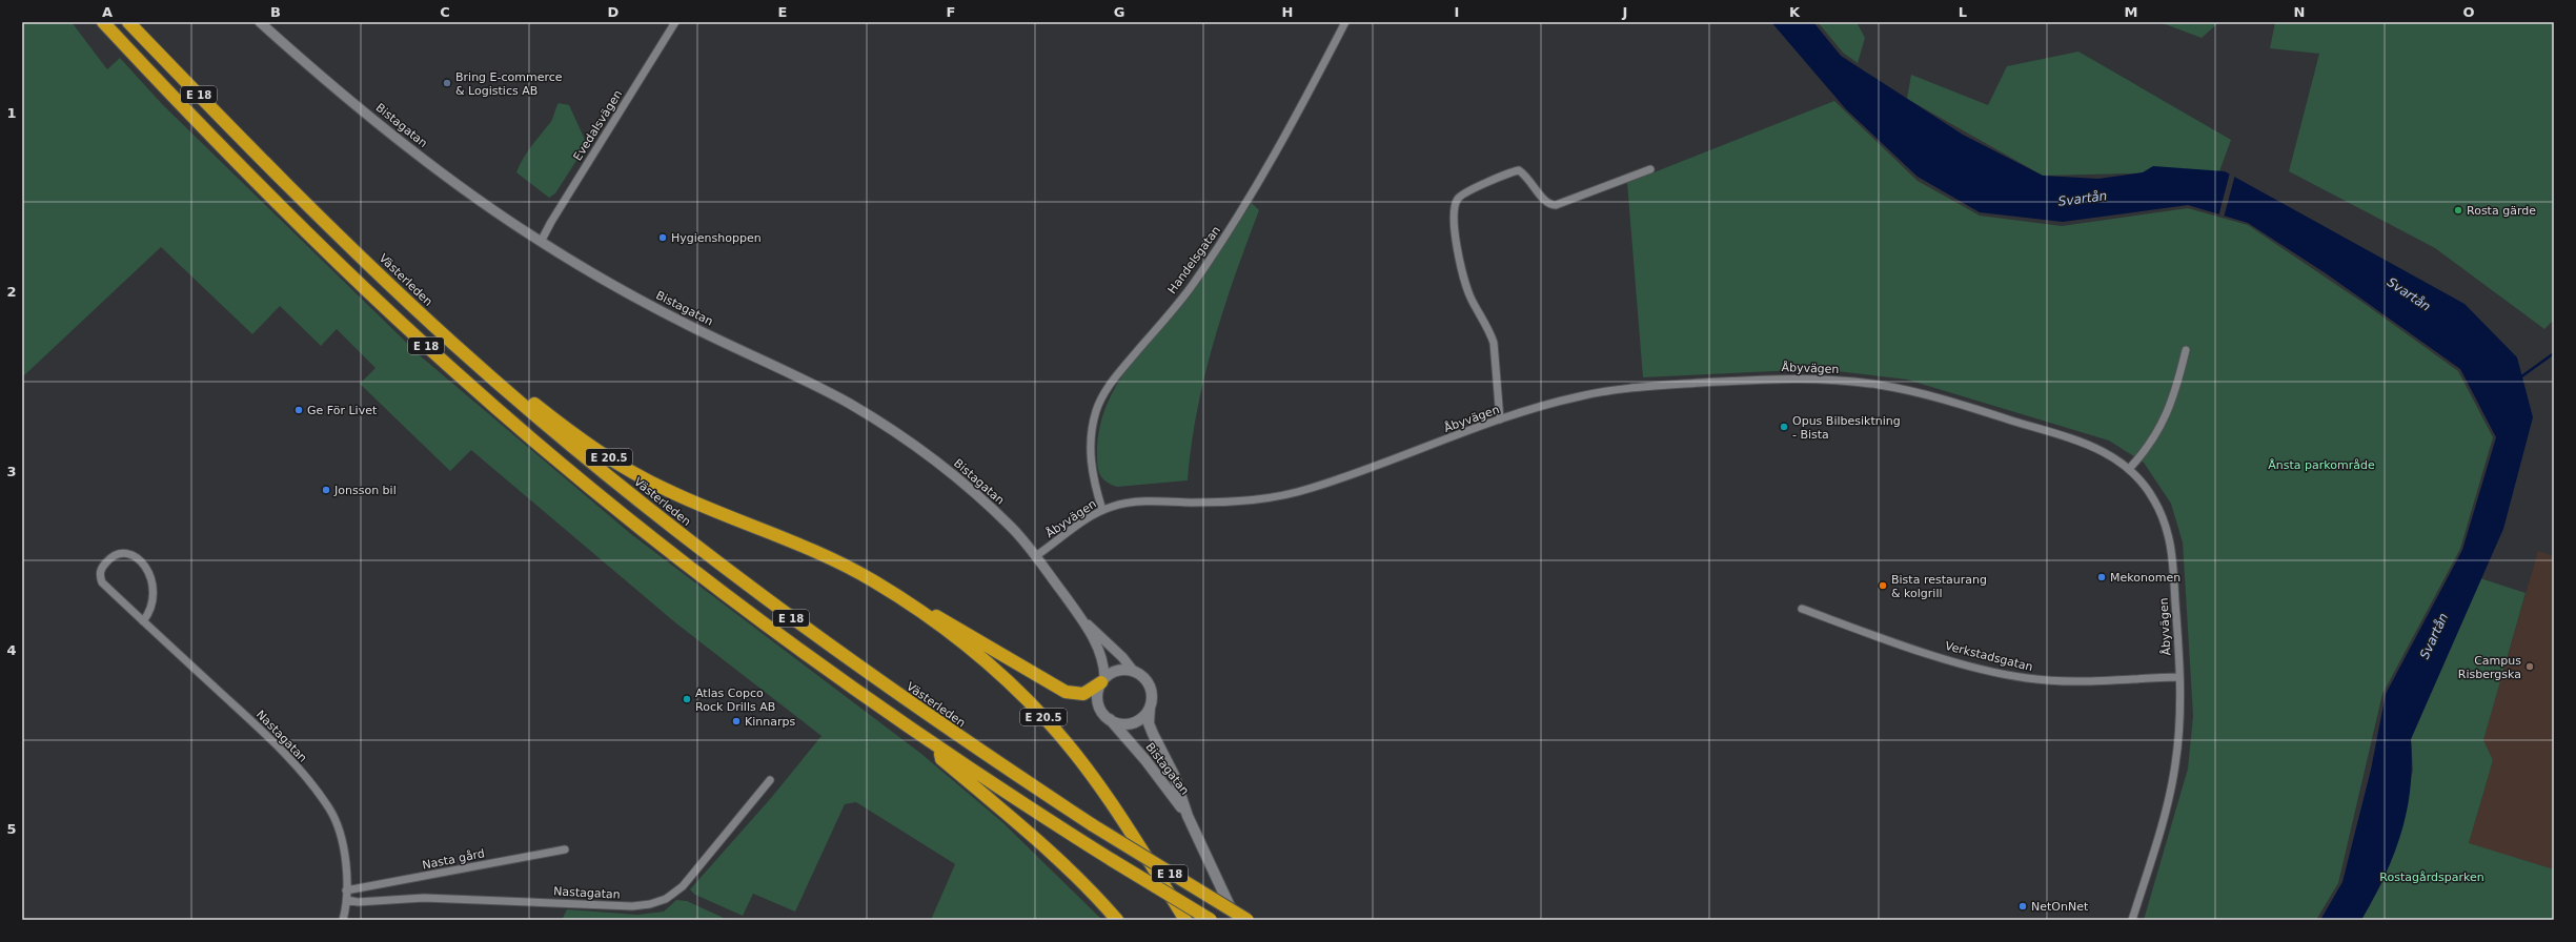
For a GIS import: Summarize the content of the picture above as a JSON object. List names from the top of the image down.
{
  "streets": {
    "highway": ["E 18", "Västerleden", "E 20.5"],
    "main road": ["Bistagatan"],
    "street": [
      "Evedalsvägen",
      "Handelsgatan",
      "Åbyvägen",
      "Verkstadsgatan",
      "Nastagatan",
      "Nasta gård"
    ]
  },
  "crossings": [
    ["Bistagatan", "Evedalsvägen"],
    ["Bistagatan", "Åbyvägen"],
    ["Bistagatan", "E 20.5"],
    ["Handelsgatan", "Åbyvägen"],
    ["Västerleden", "E 20.5"],
    ["Åbyvägen", "Verkstadsgatan"],
    ["Nastagatan", "Nasta gård"]
  ],
  "water": ["Svartån"],
  "parks": ["Ånsta parkområde", "Rostagårdsparken"],
  "places": [
    "Bring E-commerce & Logistics AB",
    "Rosta gärde",
    "Hygienshoppen",
    "Ge För Livet",
    "Opus Bilbesiktning - Bista",
    "Jonsson bil",
    "Mekonomen",
    "Bista restaurang & kolgrill",
    "Campus Risbergska",
    "Atlas Copco Rock Drills AB",
    "Kinnarps",
    "NetOnNet"
  ],
  "grid": {
    "columns": [
      "A",
      "B",
      "C",
      "D",
      "E",
      "F",
      "G",
      "H",
      "I",
      "J",
      "K",
      "L",
      "M",
      "N",
      "O"
    ],
    "rows": [
      "1",
      "2",
      "3",
      "4",
      "5"
    ]
  }
}
